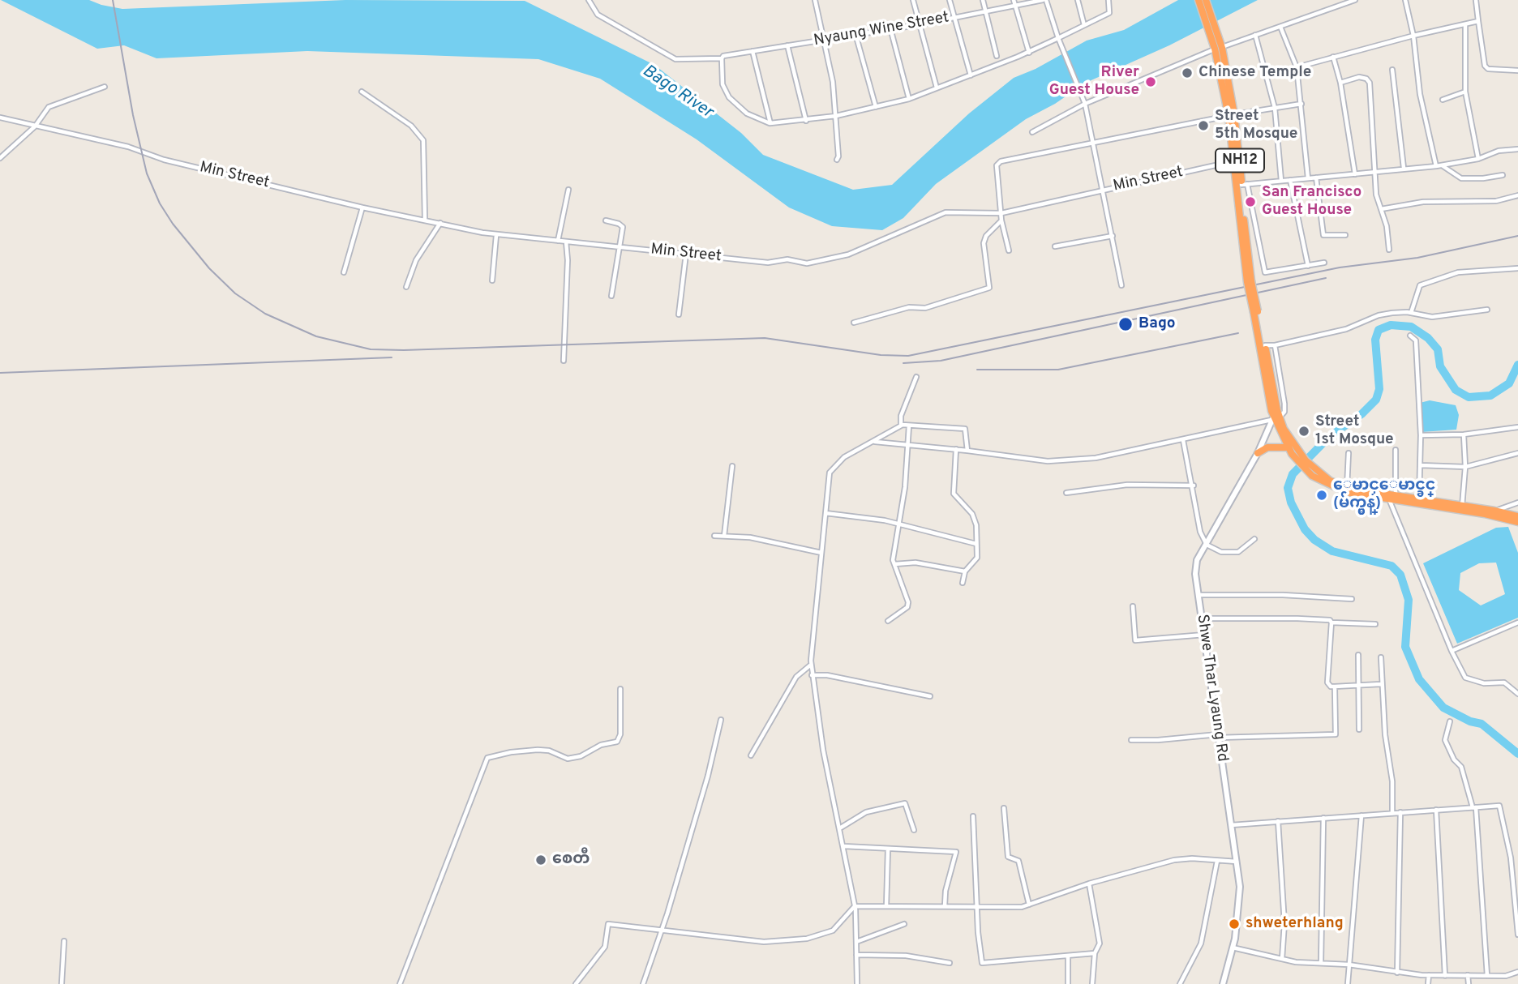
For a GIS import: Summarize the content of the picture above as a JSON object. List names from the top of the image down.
{
  "streets": {
    "highway": ["NH12"],
    "street": ["Nyaung Wine Street", "Min Street", "Shwe Thar Lyaung Rd"]
  },
  "crossings": [
    ["NH12", "Min Street"],
    ["NH12", "Shwe Thar Lyaung Rd"]
  ],
  "water": ["Bago River"],
  "places": [
    "Chinese Temple",
    "River Guest House",
    "Street 5th Mosque",
    "San Francisco Guest House",
    "Bago",
    "Street 1st Mosque",
    "ေမာင္ေမာင္ခင္ (မ်က္မွန္)",
    "စေတီ",
    "shweterhlang"
  ]
}
